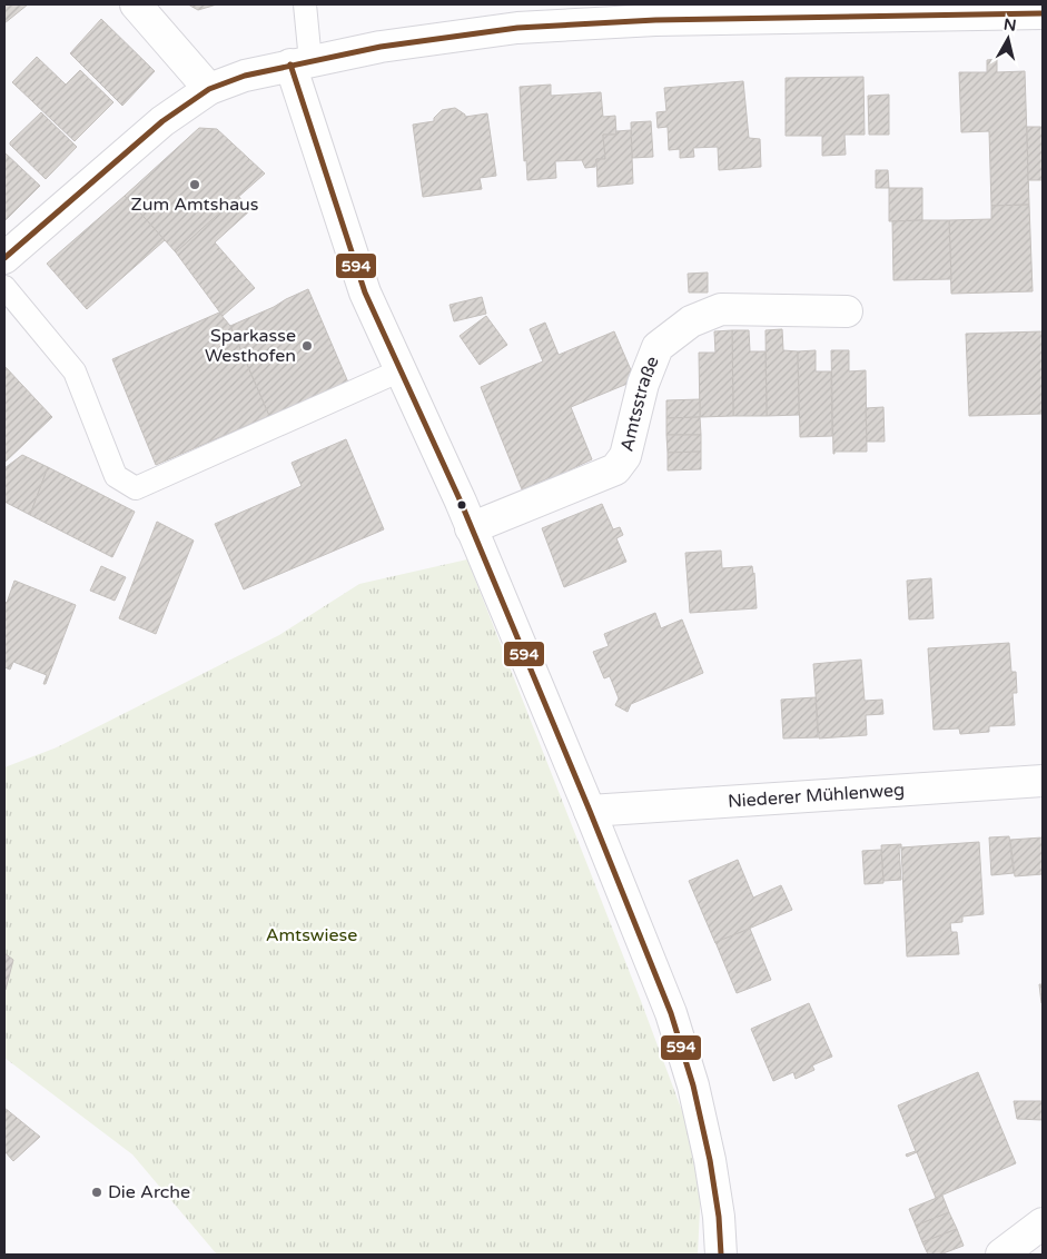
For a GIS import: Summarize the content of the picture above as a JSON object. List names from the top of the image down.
{
  "streets": {
    "street": ["Amtsstraße", "Niederer Mühlenweg"]
  },
  "parks": ["Amtswiese"],
  "places": ["Zum Amtshaus", "Sparkasse Westhofen", "Die Arche"],
  "lines": ["transit line 594"],
  "north": "top"
}
